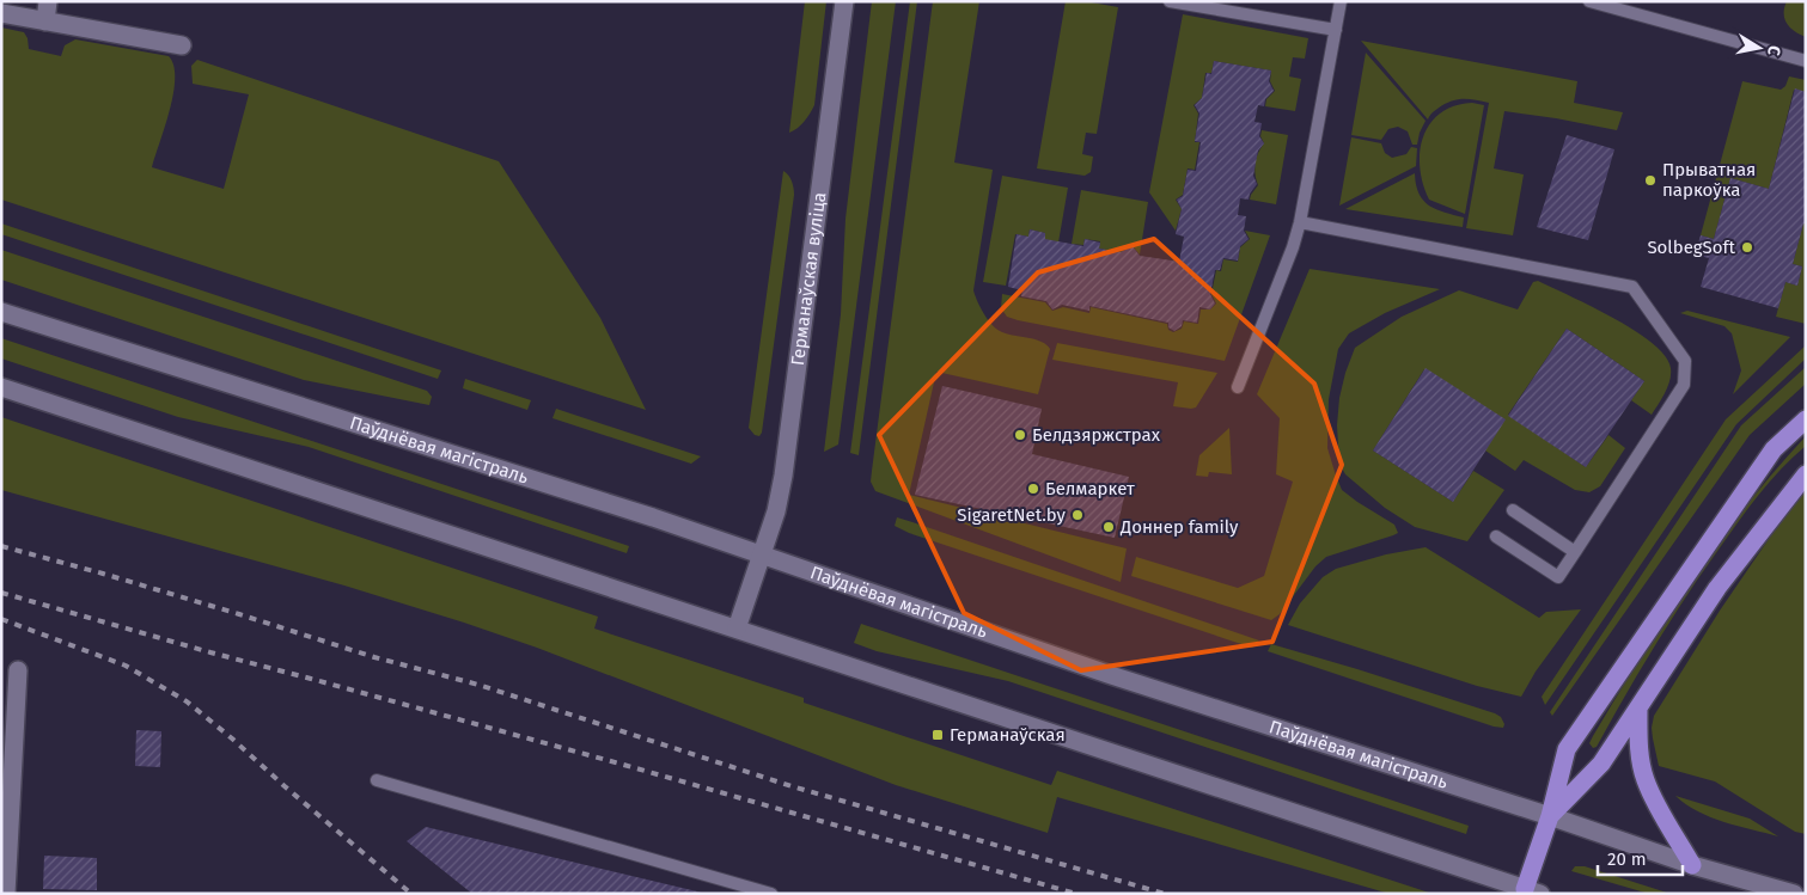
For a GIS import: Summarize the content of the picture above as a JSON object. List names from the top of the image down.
{
  "streets": {
    "main road": ["Германаўская вуліца", "Паўднёвая магістраль"]
  },
  "crossings": [
    ["Германаўская вуліца", "Паўднёвая магістраль"]
  ],
  "places": {
    "other": [
      "Прыватная паркоўка",
      "SolbegSoft",
      "Белдзяржстрах",
      "Белмаркет",
      "SigaretNet.by",
      "Доннер family"
    ],
    "transit": ["Германаўская"]
  },
  "scale_bar": "20 m",
  "north": "right"
}
